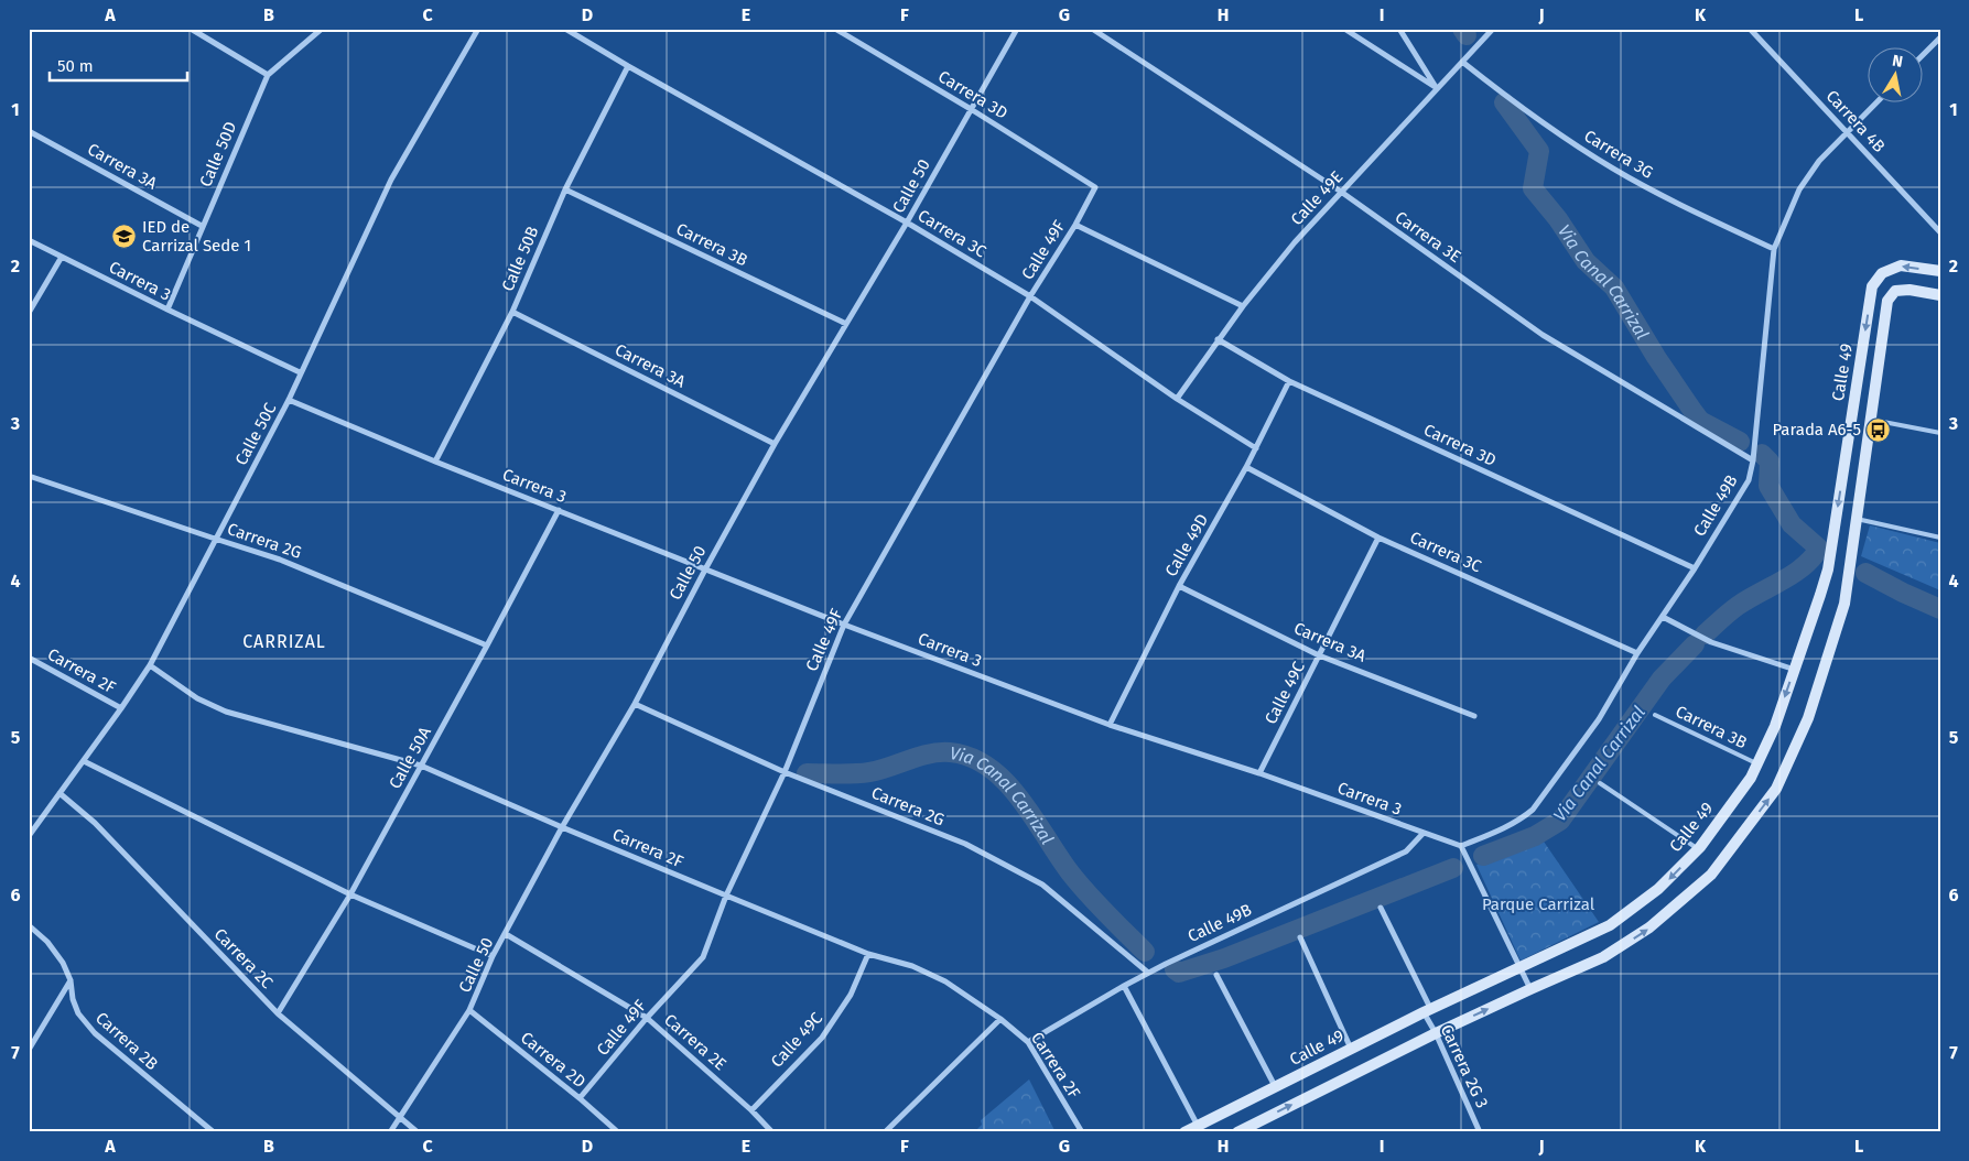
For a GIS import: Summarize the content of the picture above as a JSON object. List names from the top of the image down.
{
  "streets": {
    "street": [
      "Carrera 3D",
      "Carrera 4B",
      "Calle 50D",
      "Carrera 3G",
      "Carrera 3A",
      "Calle 50",
      "Calle 49E",
      "Carrera 3C",
      "Carrera 3E",
      "Carrera 3B",
      "Calle 49F",
      "Calle 50B",
      "Carrera 3",
      "Calle 49",
      "Calle 50C",
      "Calle 49B",
      "Carrera 2G",
      "Calle 49D",
      "Carrera 2F",
      "Calle 49C",
      "Calle 50A",
      "Carrera 2C",
      "Carrera 2B",
      "Carrera 2E",
      "Carrera 2D",
      "Carrera 2G 3"
    ]
  },
  "crossings": [
    ["Carrera 3D", "Calle 50"],
    ["Carrera 3D", "Calle 49E"],
    ["Carrera 3D", "Calle 49F"],
    ["Carrera 3D", "Calle 49B"],
    ["Carrera 3D", "Calle 49D"],
    ["Carrera 4B", "Calle 49B"],
    ["Calle 50D", "Carrera 3A"],
    ["Calle 50D", "Carrera 3"],
    ["Carrera 3G", "Calle 49E"],
    ["Carrera 3G", "Calle 49B"],
    ["Carrera 3A", "Calle 50"],
    ["Carrera 3A", "Calle 50B"],
    ["Carrera 3A", "Calle 49D"],
    ["Carrera 3A", "Calle 49C"],
    ["Calle 50", "Carrera 3C"],
    ["Calle 50", "Carrera 3B"],
    ["Calle 50", "Carrera 3"],
    ["Calle 50", "Carrera 2G"],
    ["Calle 50", "Carrera 2F"],
    ["Calle 50", "Carrera 2C"],
    ["Calle 50", "Carrera 2E"],
    ["Calle 50", "Carrera 2D"],
    ["Calle 49E", "Carrera 3C"],
    ["Calle 49E", "Carrera 3E"],
    ["Carrera 3C", "Calle 49F"],
    ["Carrera 3C", "Calle 50B"],
    ["Carrera 3C", "Calle 49B"],
    ["Carrera 3C", "Calle 49D"],
    ["Carrera 3C", "Calle 49C"],
    ["Carrera 3E", "Calle 49B"],
    ["Carrera 3B", "Calle 50B"],
    ["Carrera 3B", "Calle 49"],
    ["Calle 49F", "Carrera 3"],
    ["Calle 49F", "Carrera 2G"],
    ["Calle 49F", "Carrera 2F"],
    ["Calle 49F", "Carrera 2E"],
    ["Calle 49F", "Carrera 2D"],
    ["Calle 50B", "Carrera 3"],
    ["Carrera 3", "Calle 50C"],
    ["Carrera 3", "Calle 49B"],
    ["Carrera 3", "Calle 49D"],
    ["Carrera 3", "Calle 49C"],
    ["Carrera 3", "Calle 50A"],
    ["Calle 49", "Carrera 2G 3"],
    ["Calle 50C", "Carrera 2G"],
    ["Calle 50C", "Carrera 2F"],
    ["Calle 50C", "Carrera 2C"],
    ["Calle 49B", "Carrera 2G"],
    ["Calle 49B", "Carrera 2F"],
    ["Carrera 2G", "Calle 50A"],
    ["Carrera 2F", "Calle 49C"],
    ["Carrera 2F", "Calle 50A"],
    ["Calle 49C", "Carrera 2E"],
    ["Calle 50A", "Carrera 2C"]
  ],
  "districts": ["CARRIZAL"],
  "water": ["Via Canal Carrizal"],
  "parks": ["Parque Carrizal"],
  "places": {
    "school or university": ["IED de Carrizal Sede 1"],
    "bus stop": ["Parada A6-5"]
  },
  "scale_bar": "50 m",
  "north": "top",
  "grid": {
    "columns": [
      "A",
      "B",
      "C",
      "D",
      "E",
      "F",
      "G",
      "H",
      "I",
      "J",
      "K",
      "L"
    ],
    "rows": [
      "1",
      "2",
      "3",
      "4",
      "5",
      "6",
      "7"
    ]
  }
}
